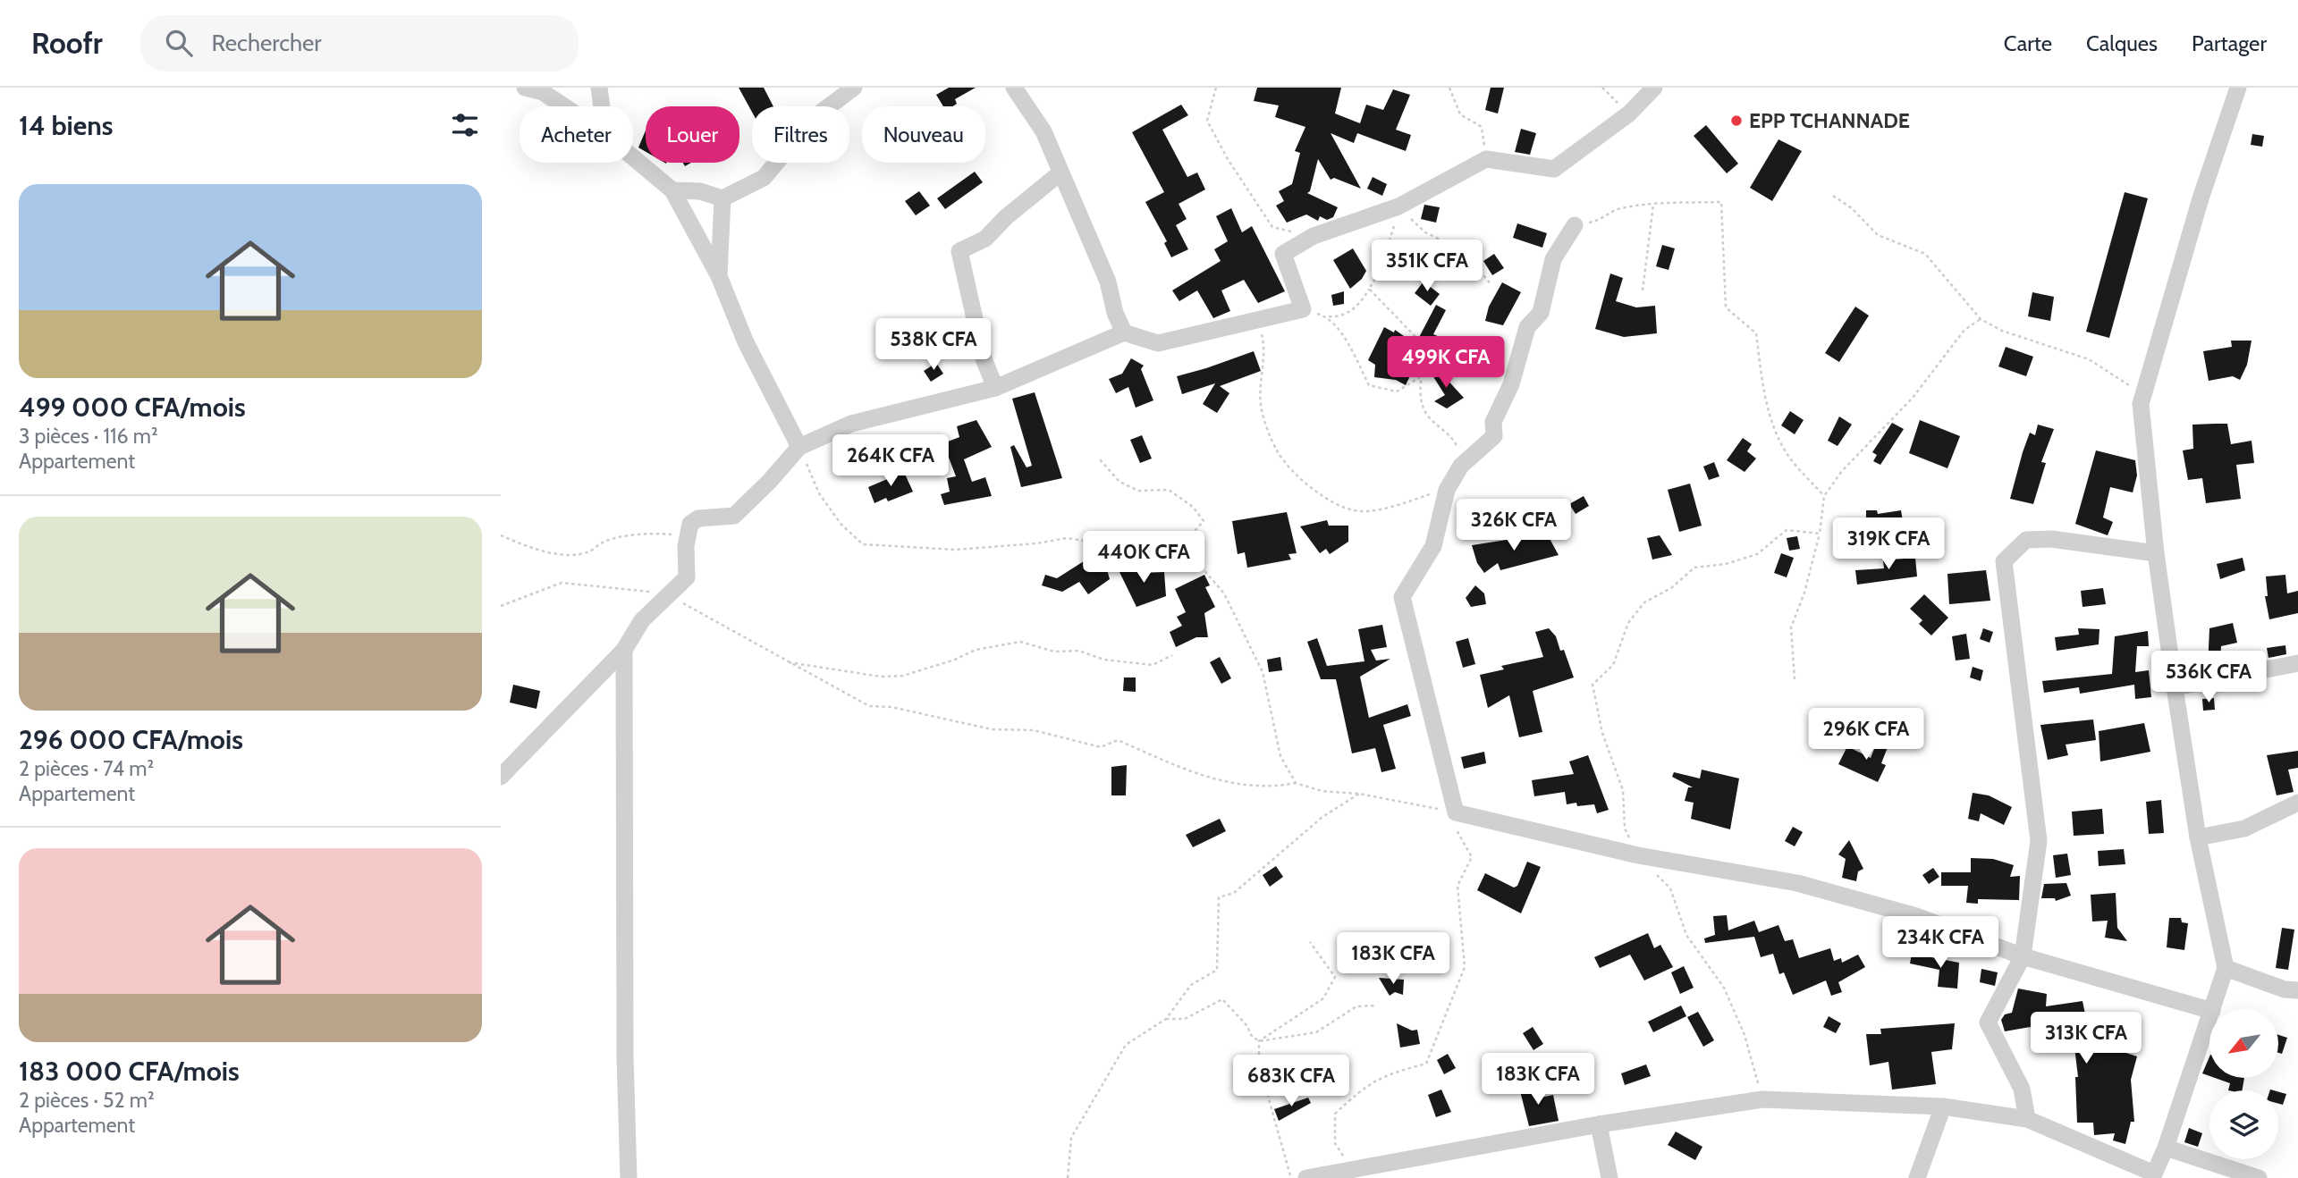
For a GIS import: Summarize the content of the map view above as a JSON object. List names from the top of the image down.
{
  "places": ["EPP TCHANNADE"],
  "north": "bottom left",
  "page": {
    "header": "Roofr",
    "search": "Rechercher",
    "nav": ["Carte", "Calques", "Partager"],
    "heading": "14 biens",
    "chip": [
      "Acheter",
      "Louer",
      "Filtres",
      "Nouveau"
    ],
    "list": [
      {
        "name": "499 000 CFA/mois",
        "note": "3 pièces · 116 m² · Appartement"
      },
      {
        "name": "296 000 CFA/mois",
        "note": "2 pièces · 74 m² · Appartement"
      },
      {
        "name": "183 000 CFA/mois",
        "note": "2 pièces · 52 m² · Appartement"
      }
    ],
    "price": [
      "351K CFA",
      "538K CFA",
      "499K CFA",
      "264K CFA",
      "326K CFA",
      "319K CFA",
      "440K CFA",
      "536K CFA",
      "296K CFA",
      "234K CFA",
      "183K CFA",
      "313K CFA",
      "183K CFA",
      "683K CFA"
    ]
  }
}
